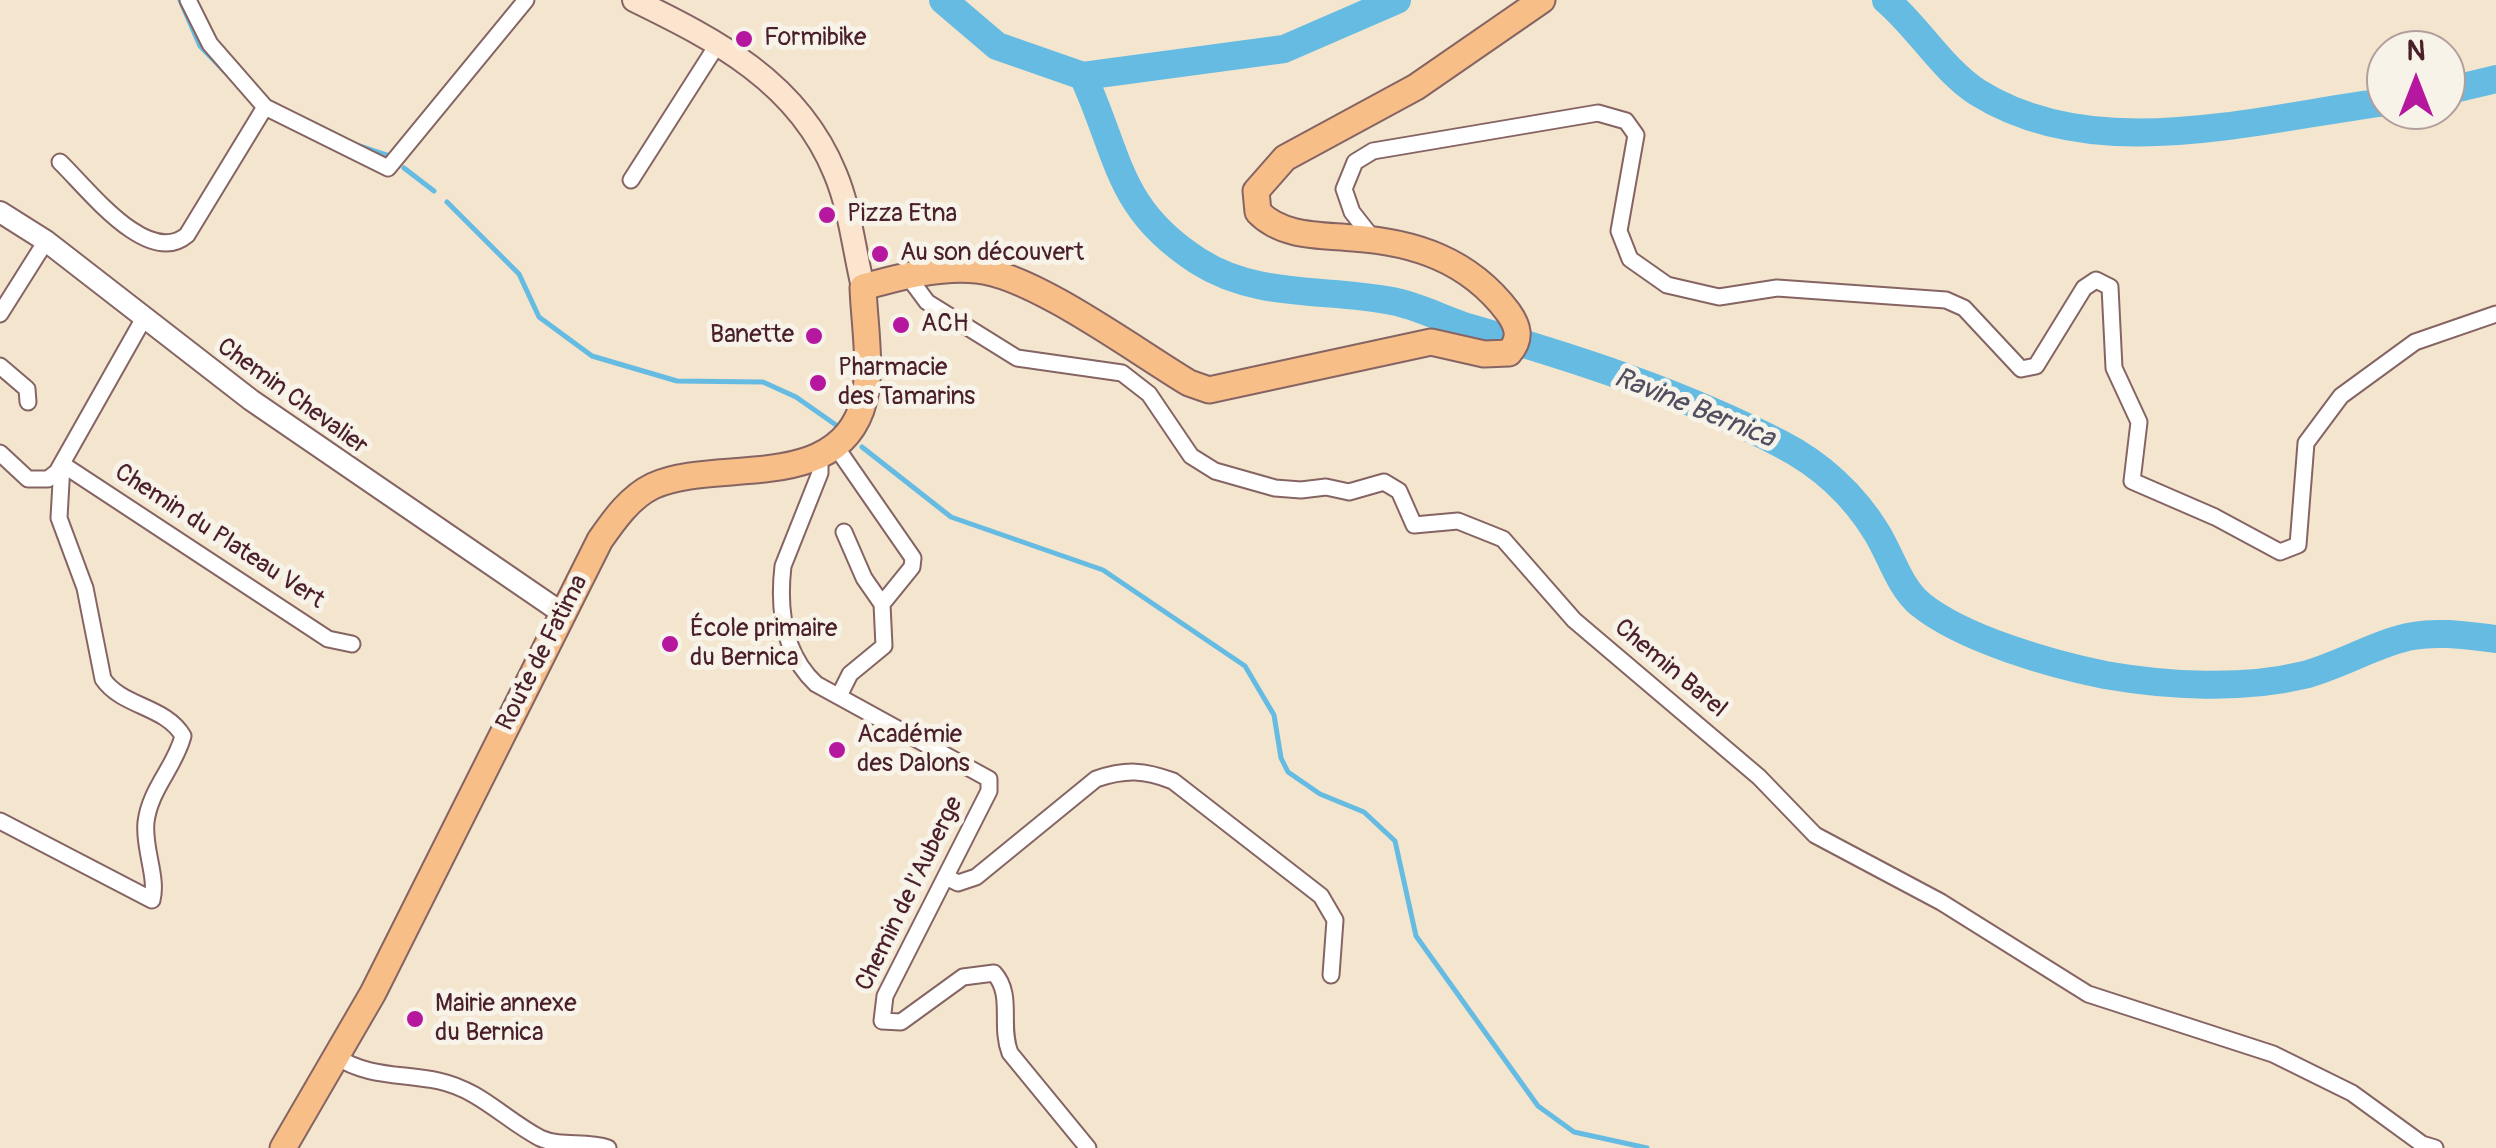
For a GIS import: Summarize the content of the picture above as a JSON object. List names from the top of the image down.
{
  "streets": {
    "main road": ["Route de Fatima"],
    "street": [
      "Chemin Chevalier",
      "Chemin du Plateau Vert",
      "Chemin Barel",
      "Chemin de l'Auberge"
    ]
  },
  "crossings": [
    ["Chemin Chevalier", "Route de Fatima"],
    ["Route de Fatima", "Chemin de l'Auberge"]
  ],
  "water": ["Ravine Bernica"],
  "places": [
    "Formibike",
    "Pizza Etna",
    "Au son découvert",
    "ACH",
    "Banette",
    "Pharmacie des Tamarins",
    "École primaire du Bernica",
    "Académie des Dalons",
    "Mairie annexe du Bernica"
  ],
  "north": "top"
}
